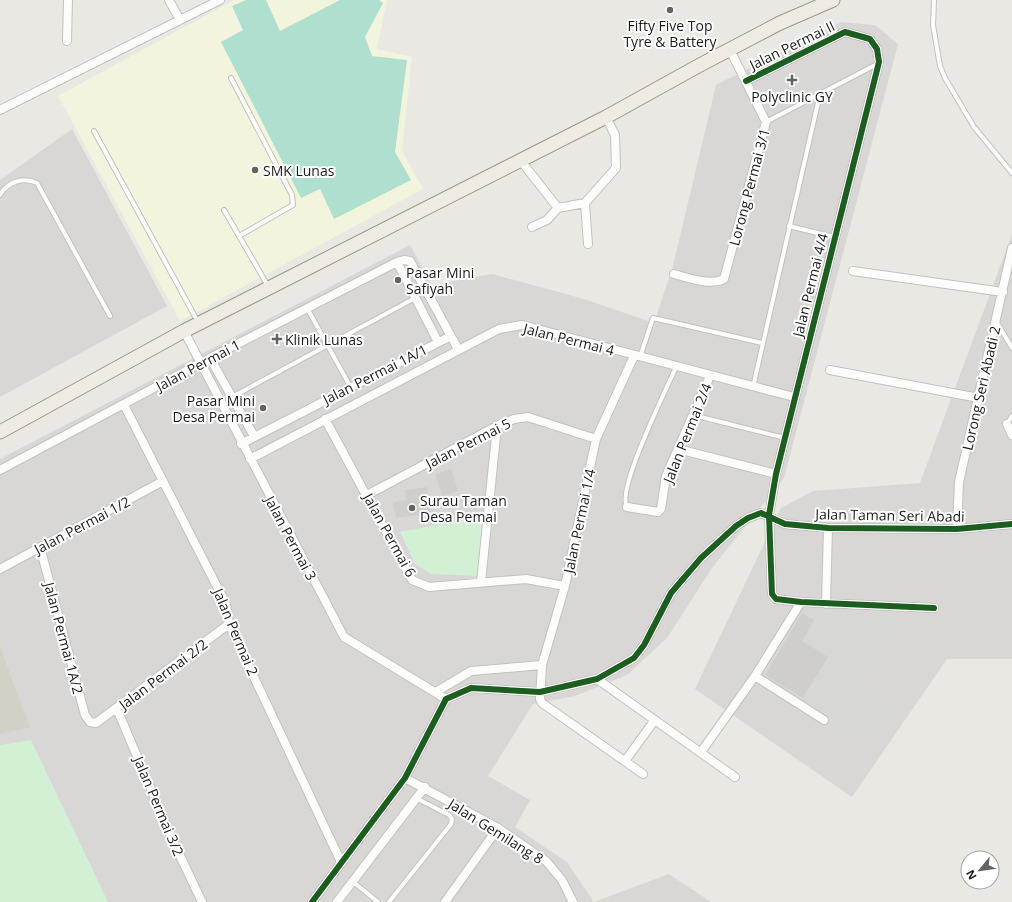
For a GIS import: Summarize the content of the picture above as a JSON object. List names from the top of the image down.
{
  "streets": {
    "street": [
      "Jalan Permai II",
      "Lorong Permai 3/1",
      "Jalan Permai 4/4",
      "Jalan Permai 4",
      "Jalan Permai 1",
      "Jalan Permai 1A/1",
      "Lorong Seri Abadi 2",
      "Jalan Permai 2/4",
      "Jalan Permai 5",
      "Jalan Taman Seri Abadi",
      "Jalan Permai 1/4",
      "Jalan Permai 1/2",
      "Jalan Permai 6",
      "Jalan Permai 3",
      "Jalan Permai 2",
      "Jalan Permai 1A/2",
      "Jalan Permai 2/2",
      "Jalan Permai 3/2",
      "Jalan Gemilang 8"
    ]
  },
  "crossings": [
    ["Jalan Permai II", "Lorong Permai 3/1"],
    ["Jalan Permai II", "Jalan Permai 4/4"],
    ["Jalan Permai 4/4", "Jalan Permai 4"],
    ["Jalan Permai 4/4", "Jalan Taman Seri Abadi"],
    ["Jalan Permai 4", "Jalan Permai 2/4"],
    ["Jalan Permai 4", "Jalan Permai 1/4"],
    ["Jalan Permai 4", "Jalan Permai 6"],
    ["Jalan Permai 4", "Jalan Permai 3"],
    ["Jalan Permai 1", "Jalan Permai 1A/1"],
    ["Jalan Permai 1", "Jalan Permai 3"],
    ["Jalan Permai 1", "Jalan Permai 2"],
    ["Jalan Permai 1A/1", "Jalan Permai 3"],
    ["Lorong Seri Abadi 2", "Jalan Taman Seri Abadi"],
    ["Jalan Permai 5", "Jalan Permai 1/4"],
    ["Jalan Permai 5", "Jalan Permai 6"],
    ["Jalan Permai 1/4", "Jalan Permai 6"],
    ["Jalan Permai 1/2", "Jalan Permai 2"],
    ["Jalan Permai 1/2", "Jalan Permai 1A/2"],
    ["Jalan Permai 2", "Jalan Permai 2/2"],
    ["Jalan Permai 1A/2", "Jalan Permai 2/2"],
    ["Jalan Permai 2/2", "Jalan Permai 3/2"]
  ],
  "places": {
    "other": [
      "Fifty Five Top Tyre & Battery",
      "SMK Lunas",
      "Pasar Mini Safiyah",
      "Pasar Mini Desa Permai",
      "Surau Taman Desa Pemai"
    ],
    "health": ["Polyclinic GY", "Klinik Lunas"]
  },
  "north": "bottom left"
}
